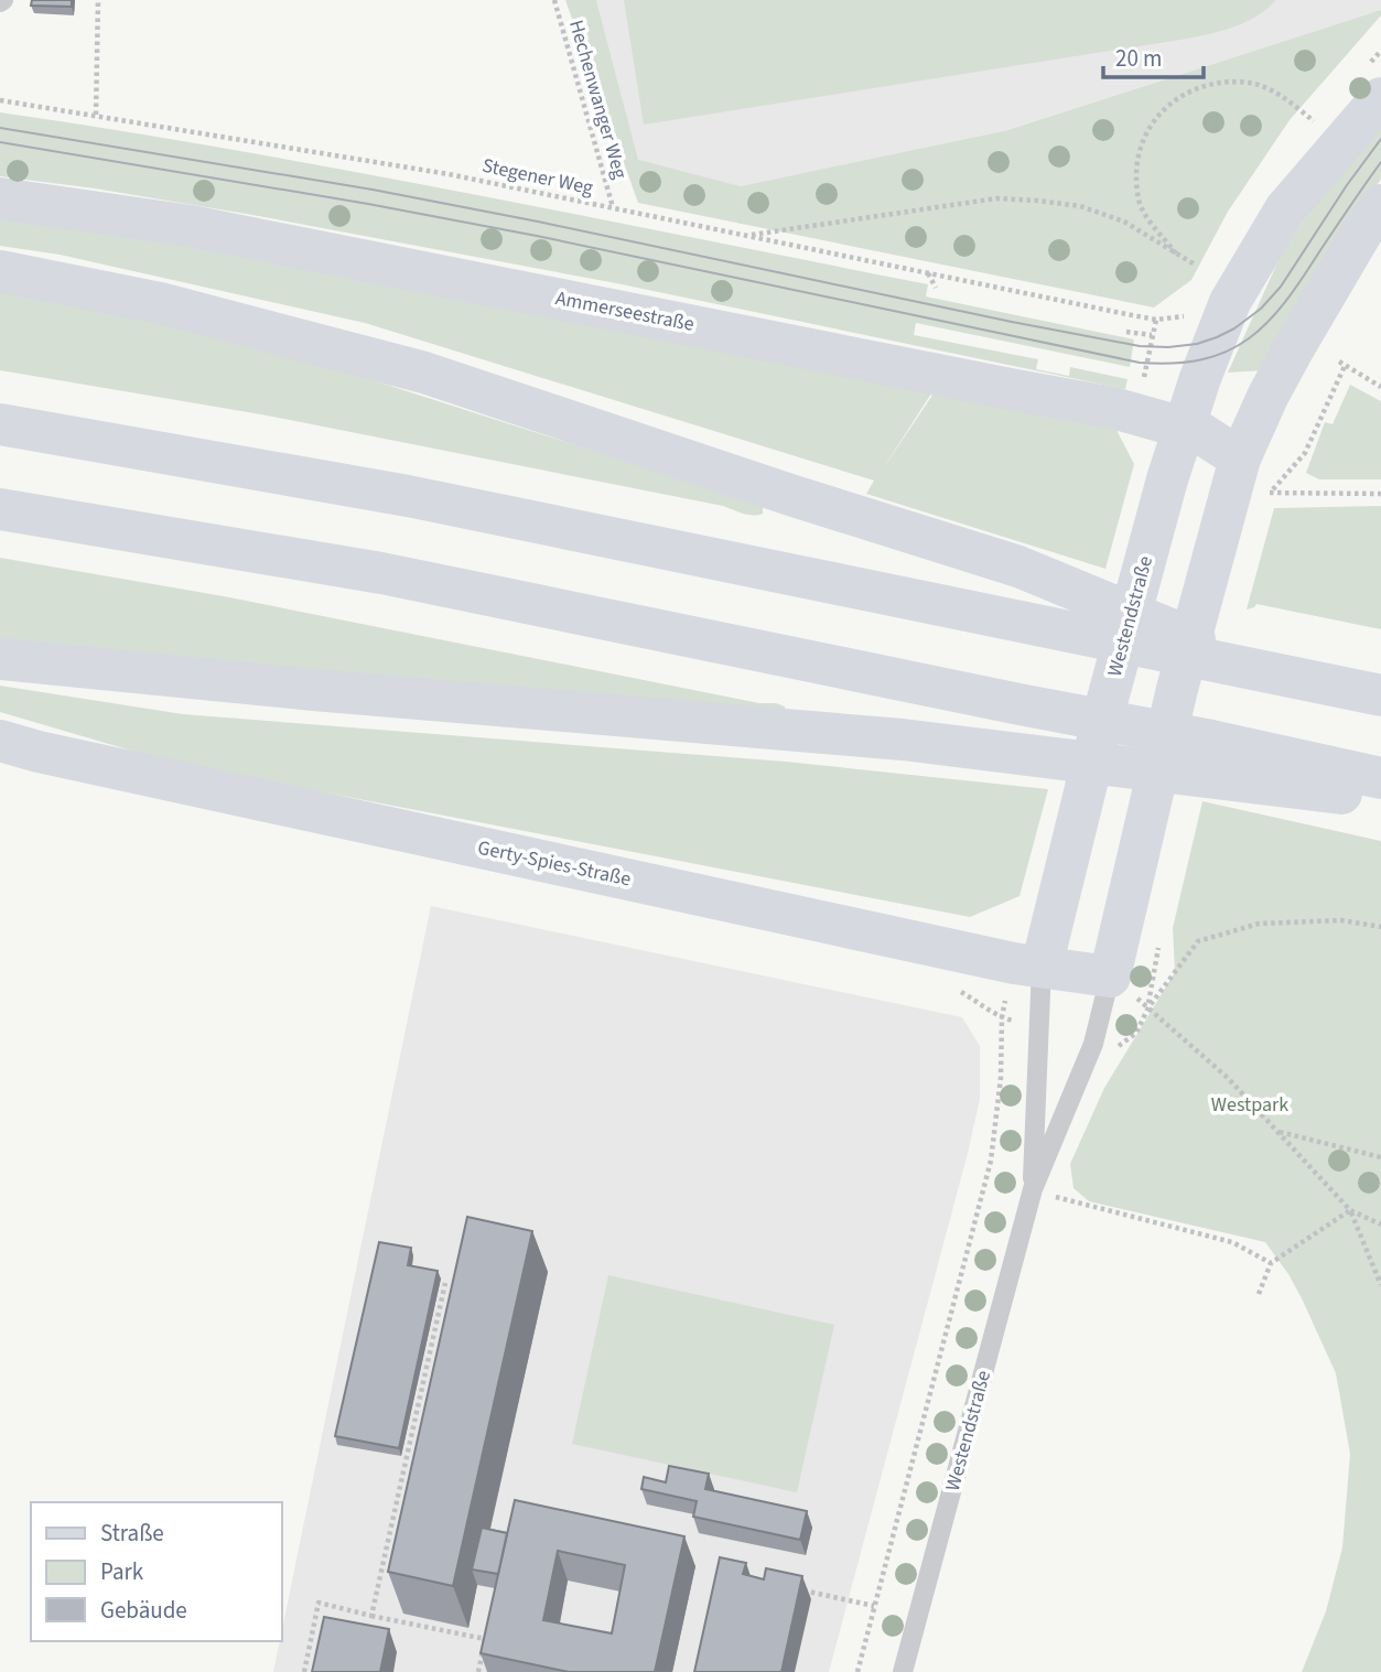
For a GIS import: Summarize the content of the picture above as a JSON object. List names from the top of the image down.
{
  "streets": {
    "main road": ["Ammerseestraße", "Westendstraße", "Gerty-Spies-Straße"],
    "path": ["Hechenwanger Weg", "Stegener Weg"]
  },
  "crossings": [
    ["Hechenwanger Weg", "Stegener Weg"],
    ["Ammerseestraße", "Westendstraße"],
    ["Westendstraße", "Gerty-Spies-Straße"]
  ],
  "parks": ["Westpark"],
  "legend": ["Straße", "Park", "Gebäude"],
  "scale_bar": "20 m"
}
